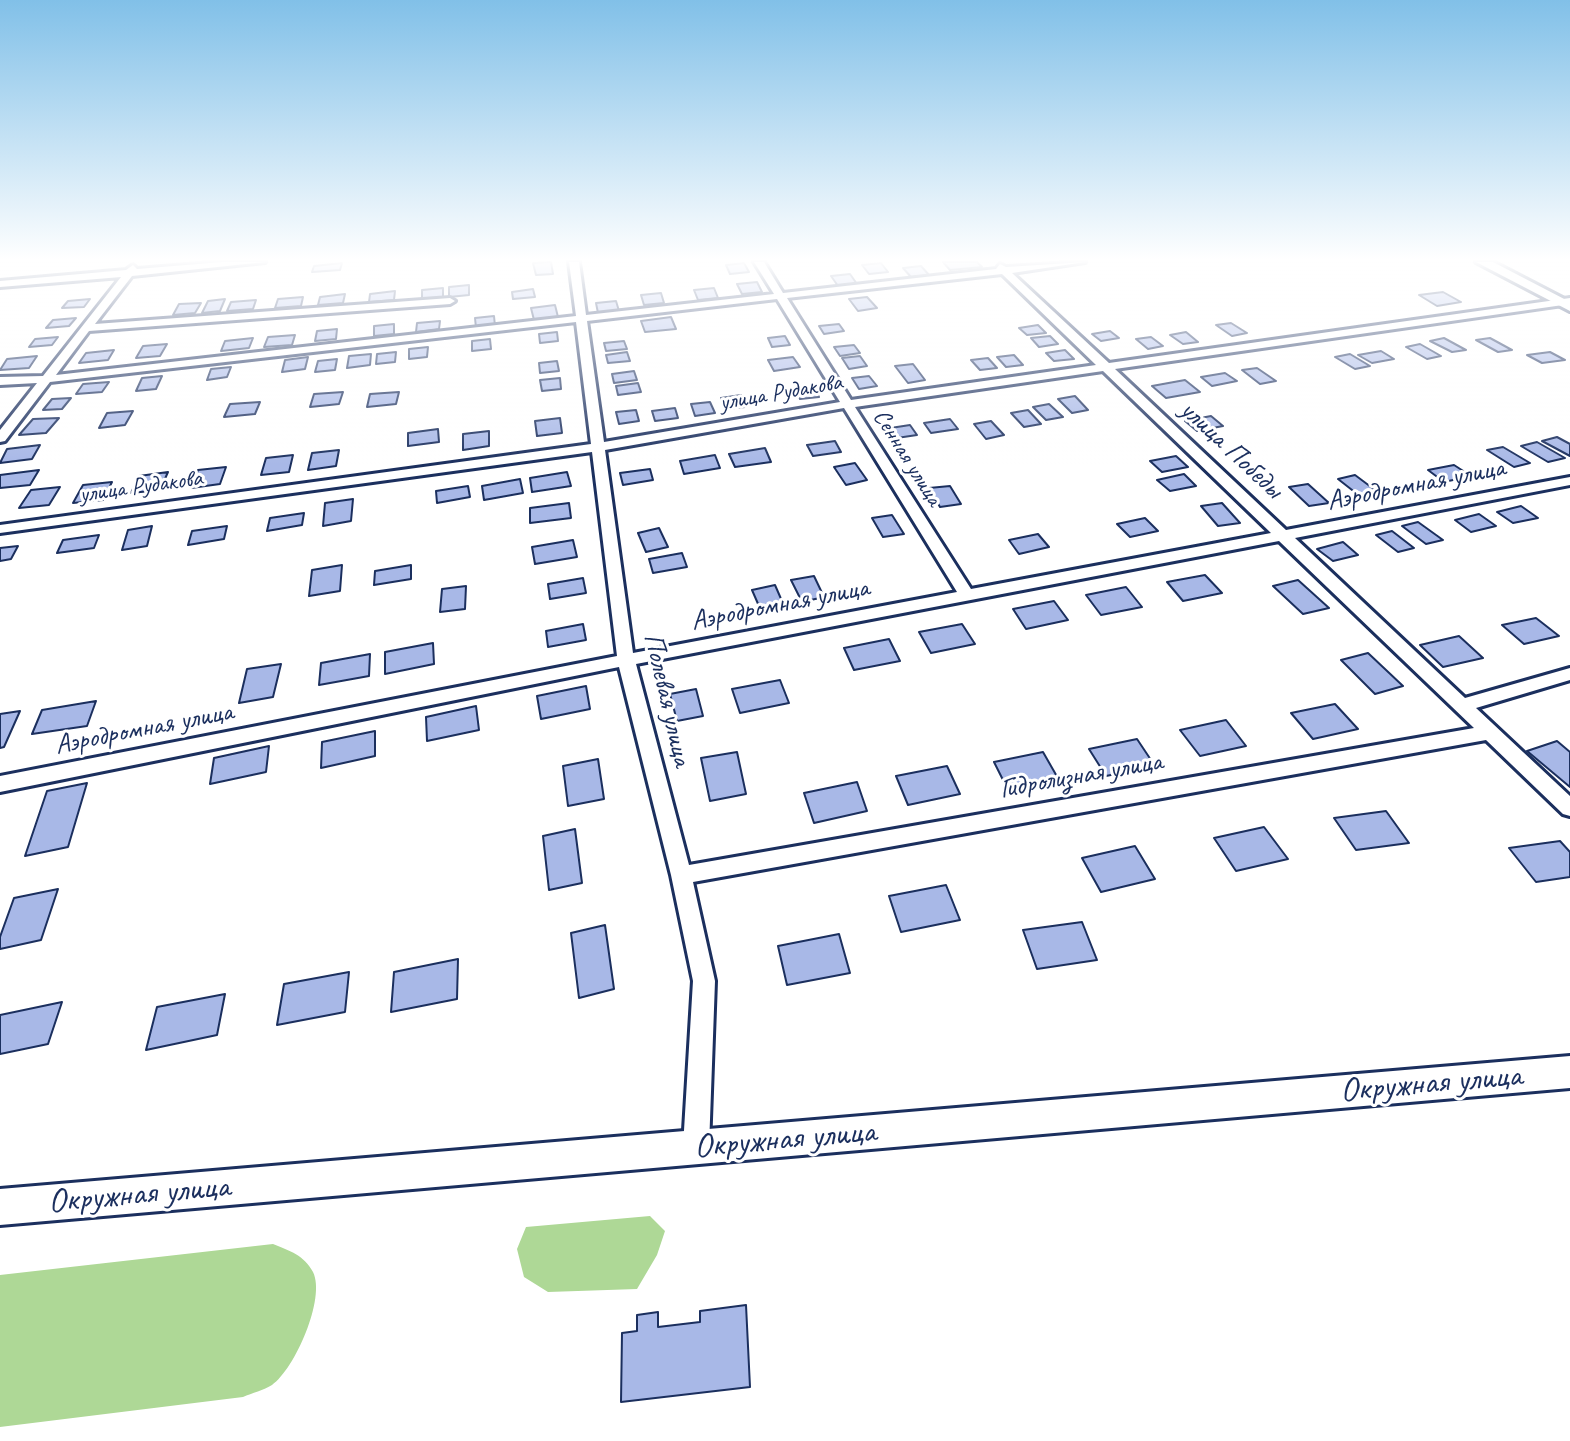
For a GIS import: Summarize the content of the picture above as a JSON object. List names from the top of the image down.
{
  "streets": {
    "main road": ["Окружная улица"],
    "street": [
      "улица Рудакова",
      "улица Победы",
      "Сенная улица",
      "Аэродромная улица",
      "Полевая улица",
      "Гидролизная улица"
    ]
  },
  "crossings": [
    ["улица Рудакова", "улица Победы"],
    ["улица Рудакова", "Сенная улица"],
    ["улица Рудакова", "Полевая улица"],
    ["улица Победы", "Аэродромная улица"],
    ["улица Победы", "Гидролизная улица"],
    ["Сенная улица", "Аэродромная улица"],
    ["Аэродромная улица", "Полевая улица"],
    ["Полевая улица", "Гидролизная улица"],
    ["Полевая улица", "Окружная улица"]
  ]
}
